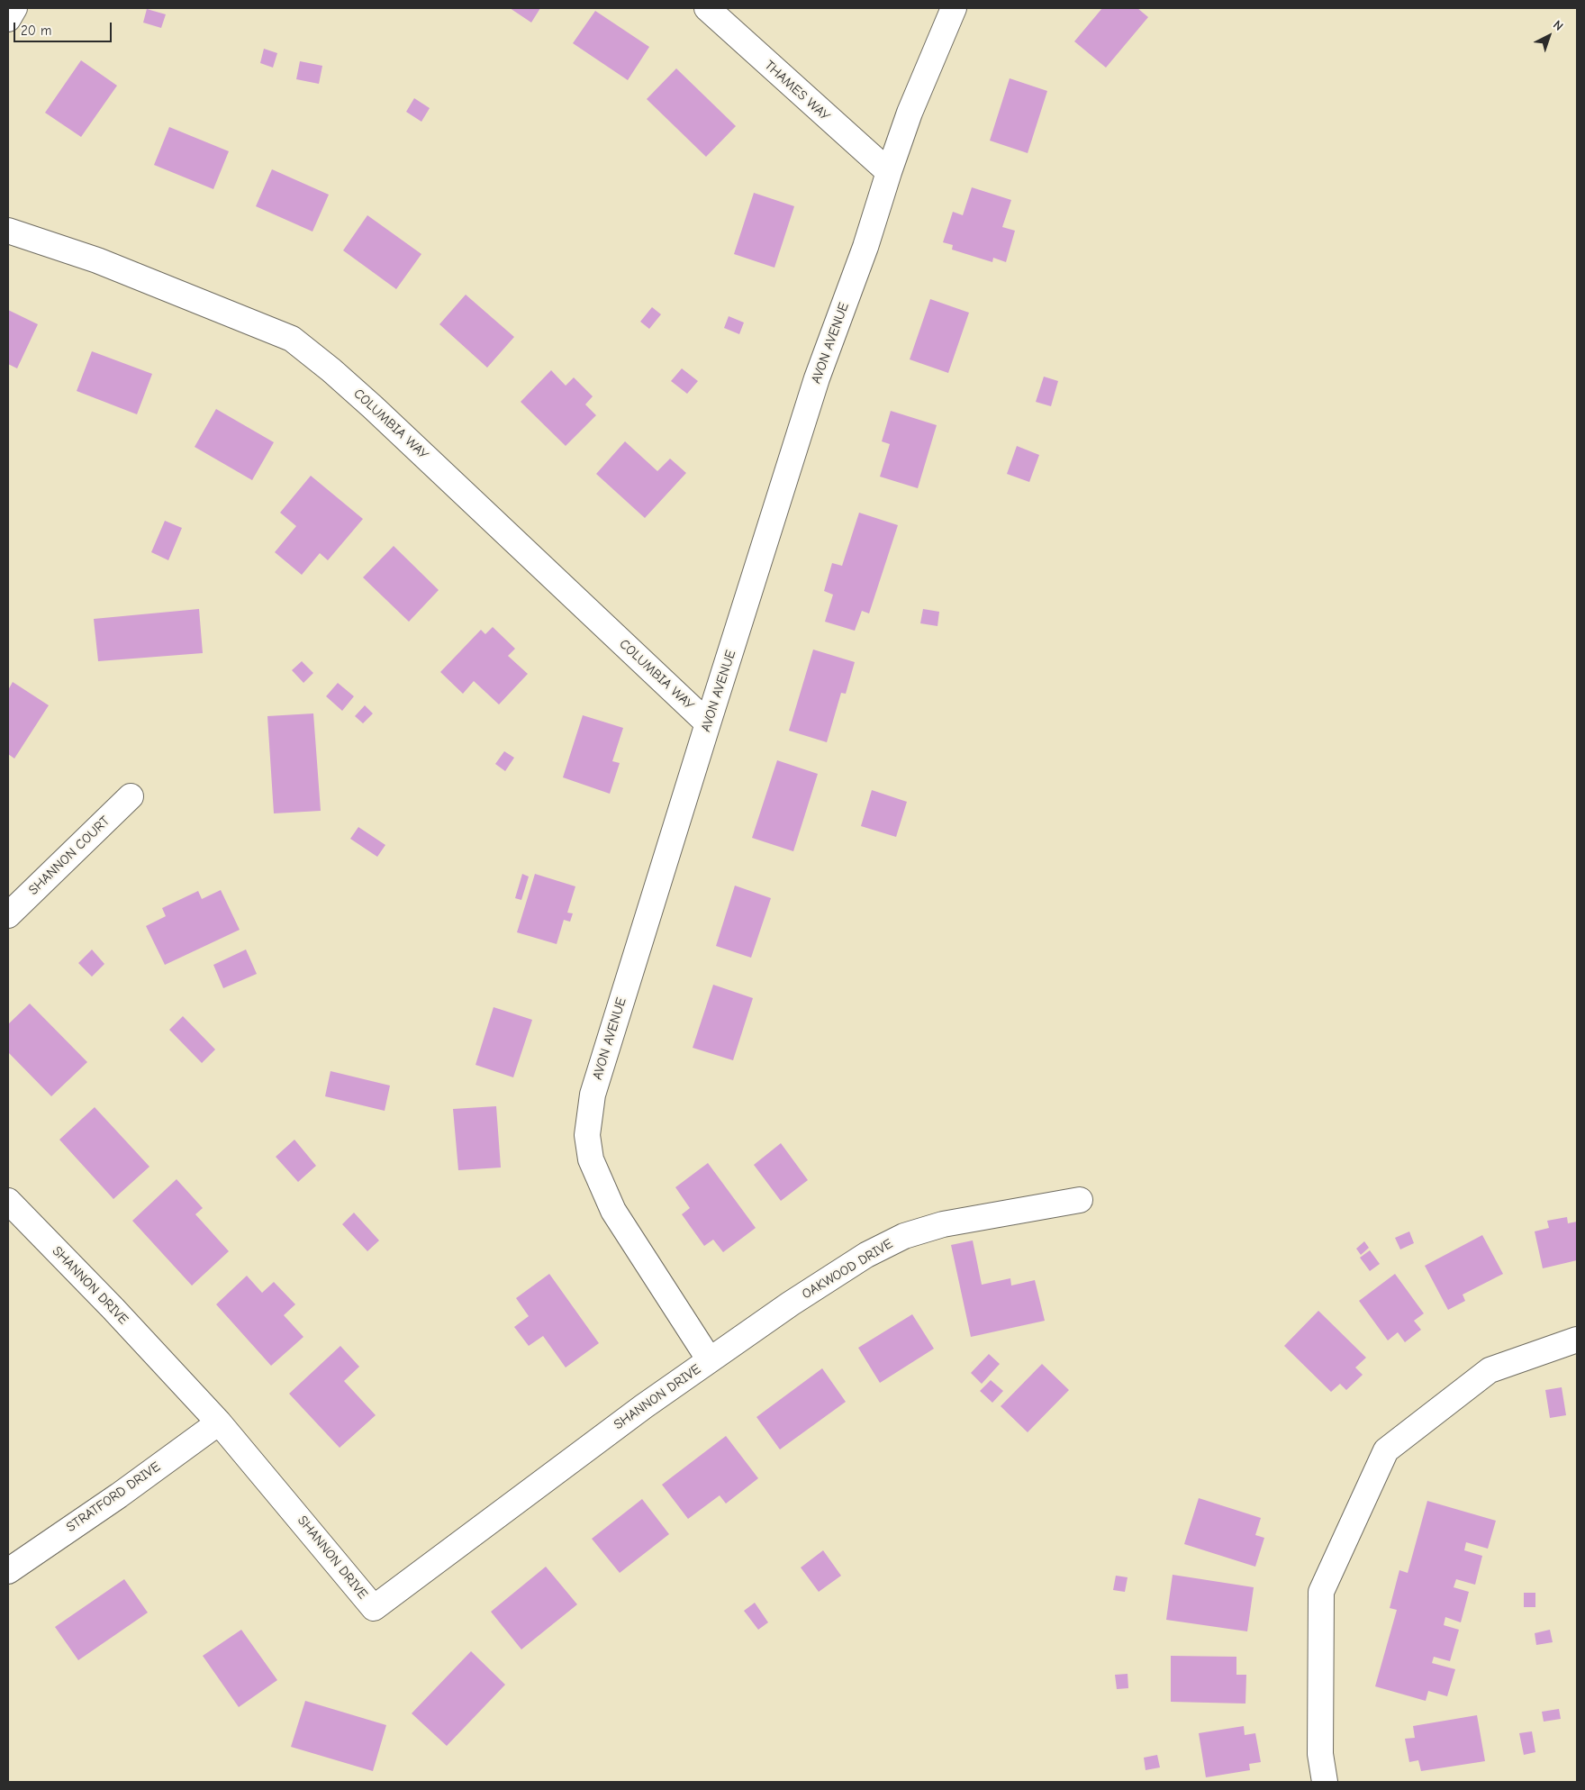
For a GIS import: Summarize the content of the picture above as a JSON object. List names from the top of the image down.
{
  "streets": {
    "street": [
      "THAMES WAY",
      "AVON AVENUE",
      "COLUMBIA WAY",
      "SHANNON COURT",
      "OAKWOOD DRIVE",
      "SHANNON DRIVE",
      "STRATFORD DRIVE"
    ]
  },
  "crossings": [
    ["THAMES WAY", "AVON AVENUE"],
    ["AVON AVENUE", "COLUMBIA WAY"],
    ["AVON AVENUE", "OAKWOOD DRIVE"],
    ["AVON AVENUE", "SHANNON DRIVE"],
    ["OAKWOOD DRIVE", "SHANNON DRIVE"],
    ["SHANNON DRIVE", "STRATFORD DRIVE"]
  ],
  "scale_bar": "20 m",
  "north": "top right"
}
